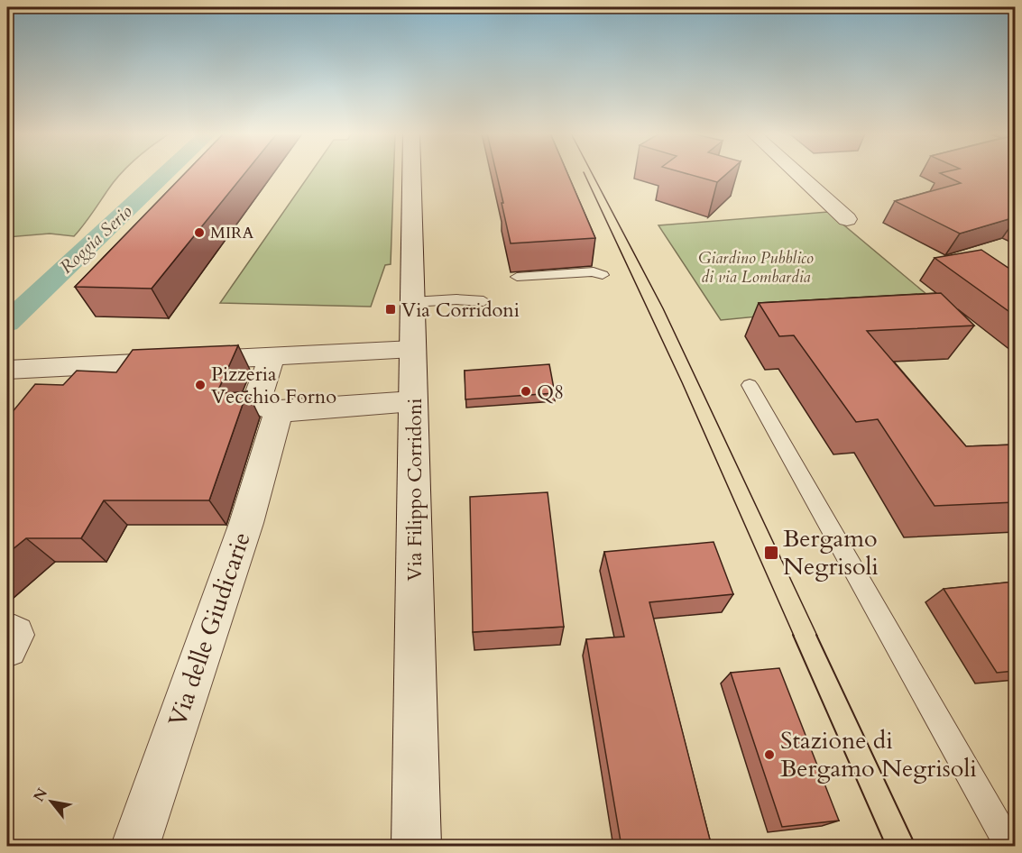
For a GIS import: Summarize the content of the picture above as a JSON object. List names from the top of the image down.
{
  "streets": {
    "street": ["Via Filippo Corridoni", "Via delle Giudicarie"]
  },
  "water": ["Roggia Serio"],
  "parks": ["Giardino Pubblico di via Lombardia"],
  "places": {
    "other": [
      "MIRA",
      "Pizzeria Vecchio Forno",
      "Q8",
      "Stazione di Bergamo Negrisoli"
    ],
    "transit": ["Via Corridoni", "Bergamo Negrisoli"]
  },
  "north": "top left"
}
